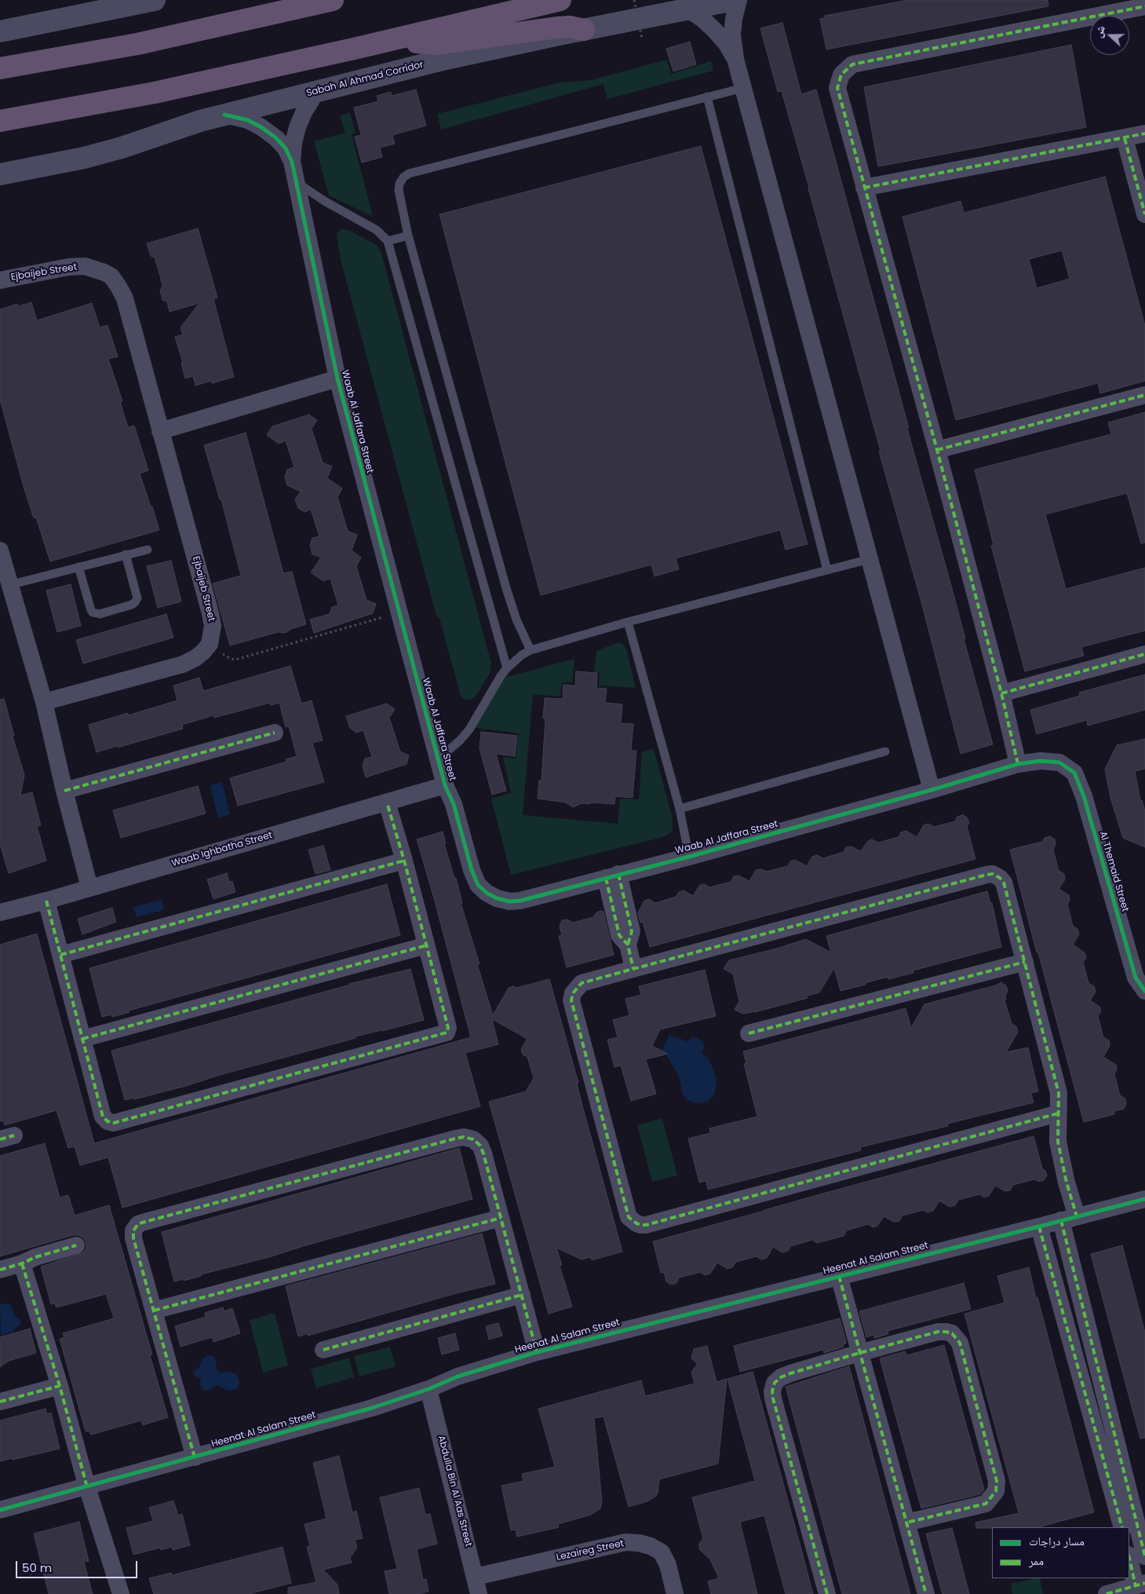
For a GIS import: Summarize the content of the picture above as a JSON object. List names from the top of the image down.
{
  "streets": {
    "street": [
      "Sabah Al Ahmad Corridor",
      "Ejbaijeb Street",
      "Waab Al Jaffara Street",
      "Waab Ighbatha Street",
      "Al Themaid Street",
      "Heenat Al Salam Street",
      "Abdulla Bin Al Aas Street",
      "Lezaireg Street"
    ]
  },
  "crossings": [
    ["Sabah Al Ahmad Corridor", "Waab Al Jaffara Street"],
    ["Waab Al Jaffara Street", "Waab Ighbatha Street"],
    ["Waab Al Jaffara Street", "Al Themaid Street"],
    ["Heenat Al Salam Street", "Abdulla Bin Al Aas Street"],
    ["Abdulla Bin Al Aas Street", "Lezaireg Street"]
  ],
  "legend": ["مسار دراجات", "ممر"],
  "scale_bar": "50 m",
  "north": "left"
}
